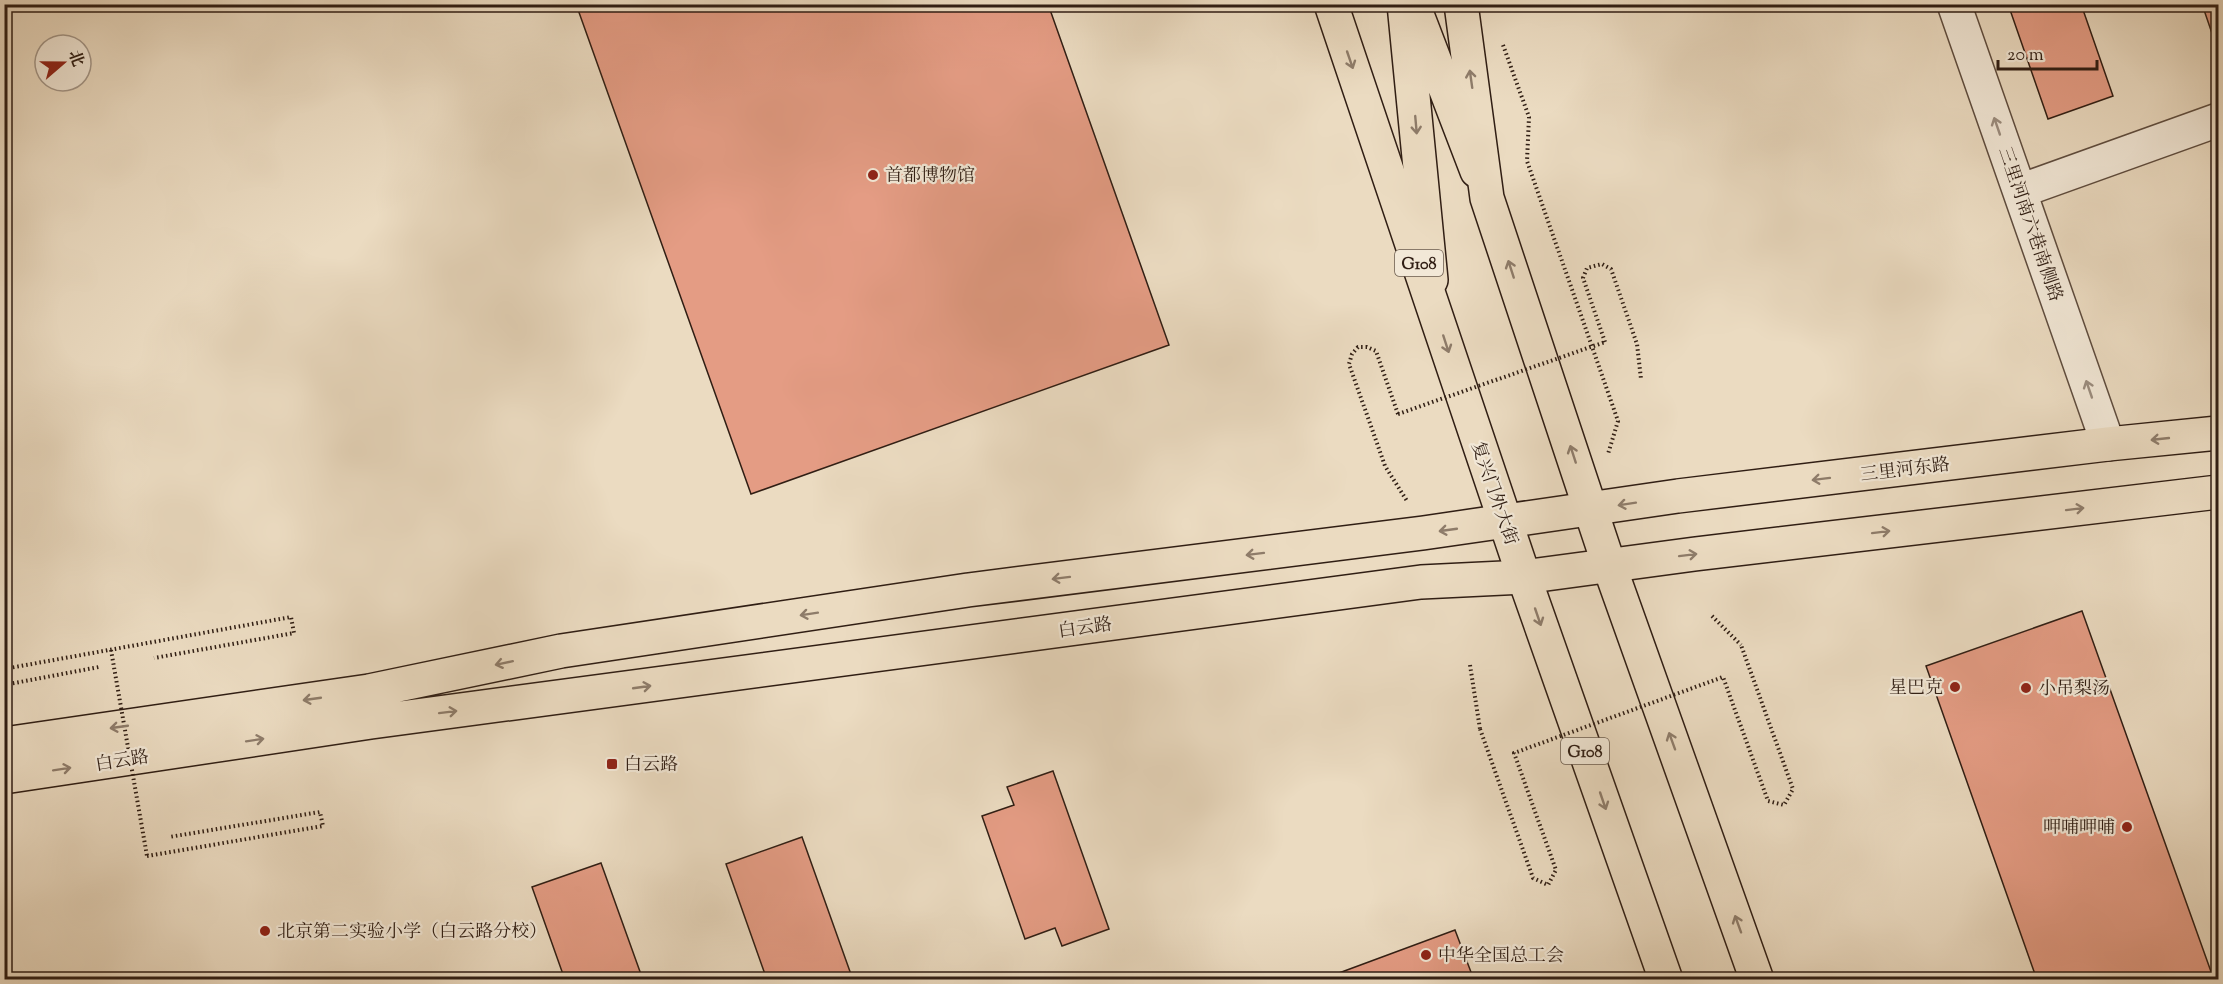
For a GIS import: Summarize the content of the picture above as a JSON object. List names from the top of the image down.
{
  "streets": {
    "main road": [
      "G108",
      "三里河东路",
      "复兴门外大街",
      "白云路"
    ],
    "street": ["三里河南六巷南侧路"]
  },
  "crossings": [
    ["三里河南六巷南侧路", "三里河东路"],
    ["三里河东路", "复兴门外大街"],
    ["三里河东路", "白云路"],
    ["复兴门外大街", "白云路"]
  ],
  "one_way": ["三里河南六巷南侧路"],
  "places": {
    "other": [
      "首都博物馆",
      "星巴克",
      "小吊梨汤",
      "呷哺呷哺",
      "北京第二实验小学（白云路分校）",
      "中华全国总工会"
    ],
    "transit": ["白云路"]
  },
  "scale_bar": "20 m",
  "north": "right"
}
